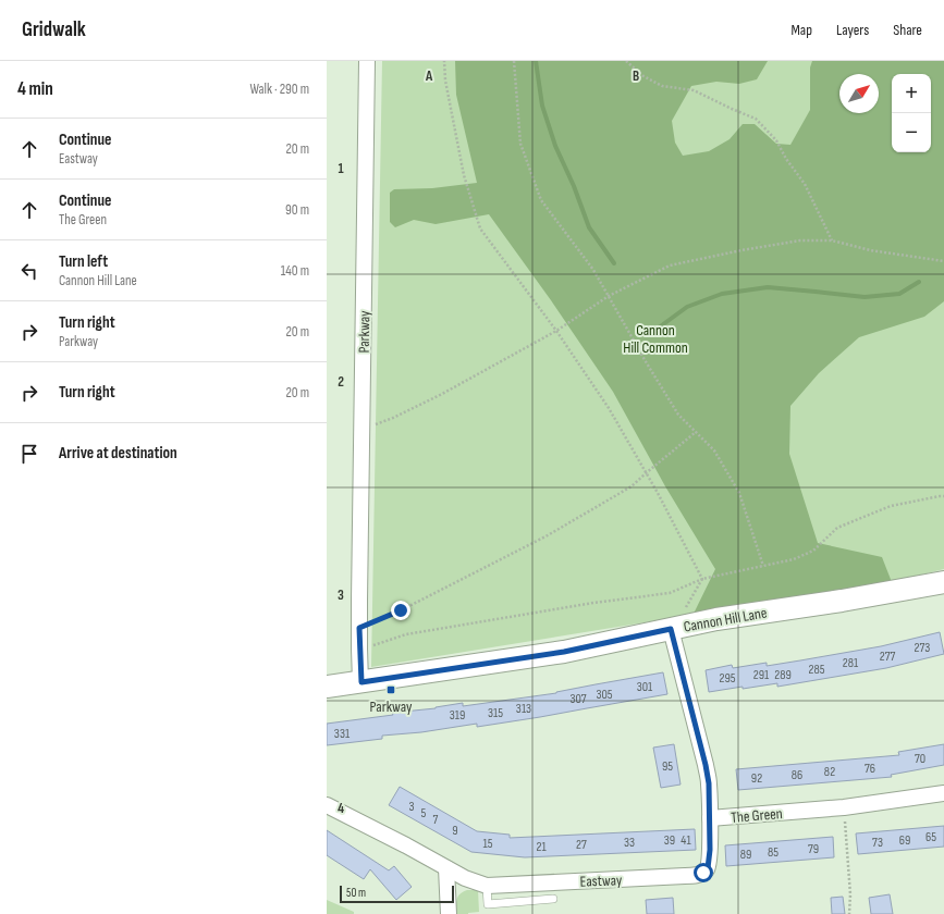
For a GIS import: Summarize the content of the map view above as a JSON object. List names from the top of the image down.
{
  "streets": {
    "street": [
      "Parkway",
      "Cannon Hill Lane",
      "The Green",
      "Eastway"
    ]
  },
  "crossings": [
    ["Parkway", "Cannon Hill Lane"],
    ["Cannon Hill Lane", "The Green"],
    ["The Green", "Eastway"]
  ],
  "parks": ["Cannon Hill Common"],
  "places": {
    "transit": ["Parkway"]
  },
  "house_numbers": [
    "273",
    "277",
    "281",
    "285",
    "291",
    "289",
    "295",
    "301",
    "305",
    "307",
    "313",
    "315",
    "319",
    "331",
    "70",
    "95",
    "76",
    "82",
    "86",
    "92",
    "3",
    "5",
    "7",
    "9",
    "65",
    "39",
    "41",
    "69",
    "33",
    "73",
    "15",
    "27",
    "21",
    "79",
    "85",
    "89"
  ],
  "scale_bar": "50 m",
  "north": "top right",
  "page": {
    "header": "Gridwalk",
    "nav": ["Map", "Layers", "Share"],
    "heading": ["4 min", "Walk · 290 m"],
    "map_buttons": ["+", "−"],
    "list": [
      ["Continue", "Eastway", "20 m"],
      ["Continue", "The Green", "90 m"],
      ["Turn left", "Cannon Hill Lane", "140 m"],
      ["Turn right", "Parkway", "20 m"],
      ["Turn right", "20 m"],
      "Arrive at destination"
    ],
    "scale": "50 m"
  },
  "grid": {
    "columns": ["A", "B"],
    "rows": [
      "1",
      "2",
      "3",
      "4"
    ]
  }
}
